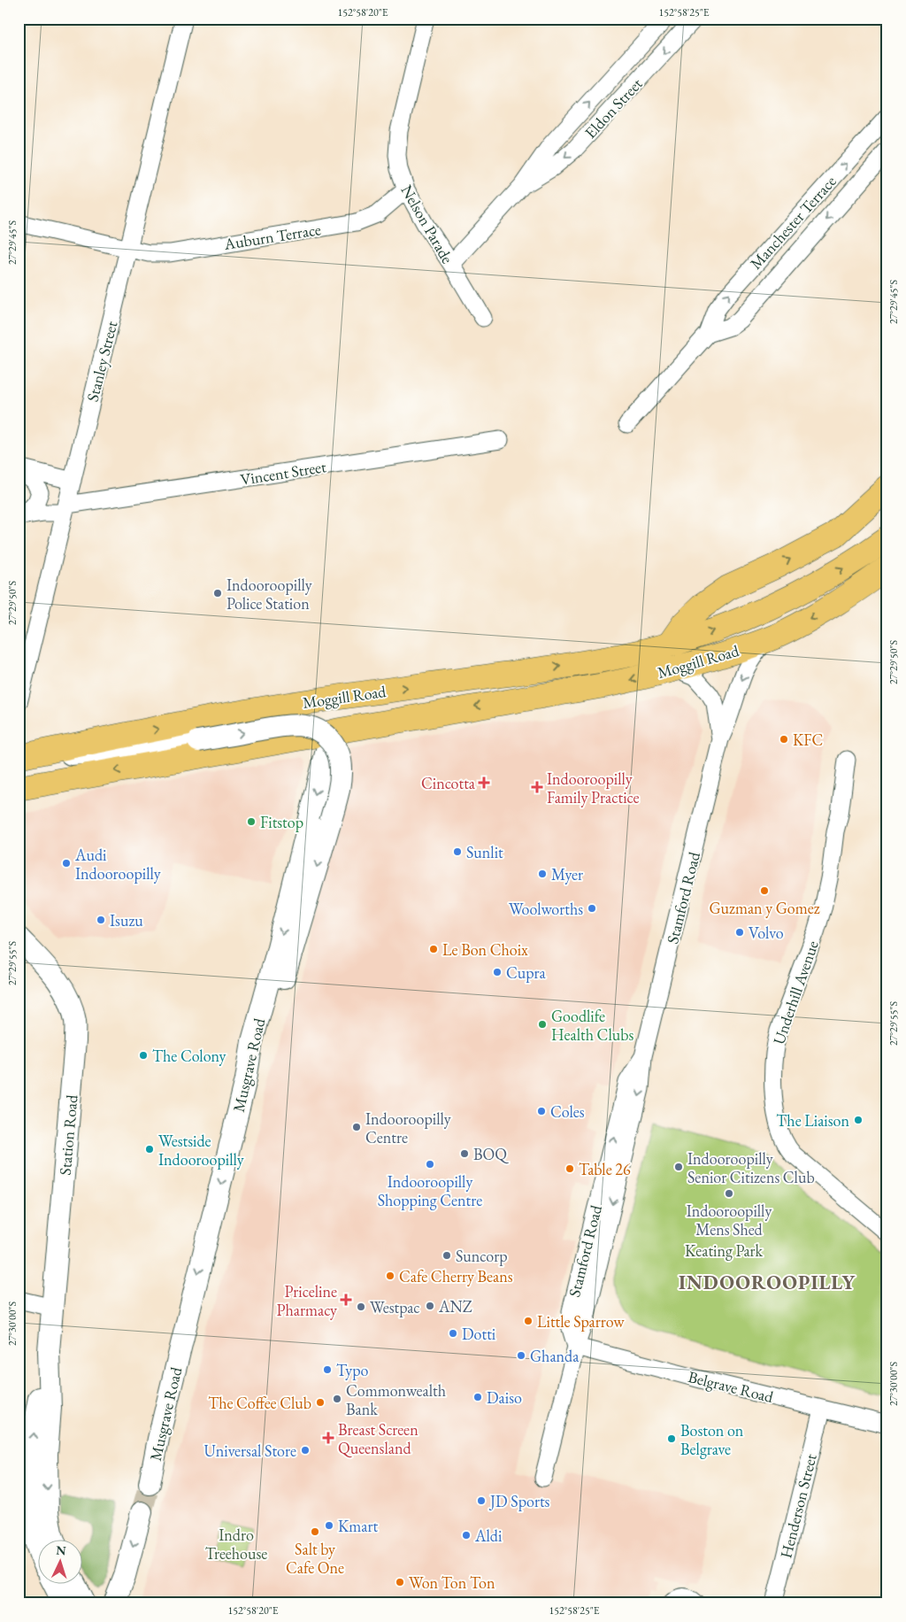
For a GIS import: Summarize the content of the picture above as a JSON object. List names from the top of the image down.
{
  "streets": {
    "main road": ["Moggill Road"],
    "street": [
      "Eldon Street",
      "Manchester Terrace",
      "Nelson Parade",
      "Auburn Terrace",
      "Stanley Street",
      "Vincent Street",
      "Stamford Road",
      "Underhill Avenue",
      "Musgrave Road",
      "Station Road",
      "Belgrave Road",
      "Henderson Street"
    ]
  },
  "crossings": [
    ["Eldon Street", "Nelson Parade"],
    ["Nelson Parade", "Auburn Terrace"],
    ["Auburn Terrace", "Stanley Street"],
    ["Stanley Street", "Vincent Street"],
    ["Moggill Road", "Stamford Road"],
    ["Moggill Road", "Musgrave Road"],
    ["Stamford Road", "Belgrave Road"],
    ["Belgrave Road", "Henderson Street"]
  ],
  "one_way": ["Musgrave Road"],
  "districts": ["INDOOROOPILLY"],
  "parks": ["Keating Park", "Indro Treehouse"],
  "places": {
    "other": [
      "Indooroopilly Police Station",
      "KFC",
      "Fitstop",
      "Sunlit",
      "Audi Indooroopilly",
      "Myer",
      "Guzman y Gomez",
      "Woolworths",
      "Isuzu",
      "Volvo",
      "Le Bon Choix",
      "Cupra",
      "Goodlife Health Clubs",
      "The Colony",
      "Coles",
      "The Liaison",
      "Indooroopilly Centre",
      "Westside Indooroopilly",
      "BOQ",
      "Indooroopilly Shopping Centre",
      "Indooroopilly Senior Citizens Club",
      "Table 26",
      "Indooroopilly Mens Shed",
      "Suncorp",
      "Cafe Cherry Beans",
      "ANZ",
      "Westpac",
      "Little Sparrow",
      "Dotti",
      "Ghanda",
      "Typo",
      "Daiso",
      "Commonwealth Bank",
      "The Coffee Club",
      "Boston on Belgrave",
      "Universal Store",
      "JD Sports",
      "Kmart",
      "Salt by Cafe One",
      "Aldi",
      "Won Ton Ton"
    ],
    "health": [
      "Cincotta",
      "Indooroopilly Family Practice",
      "Priceline Pharmacy",
      "Breast Screen Queensland"
    ]
  },
  "north": "top",
  "coordinates": [
    "152°58'20\"E",
    "152°58'25\"E",
    "27°29'45\"S",
    "27°29'50\"S",
    "27°29'55\"S",
    "27°30'00\"S"
  ]
}
